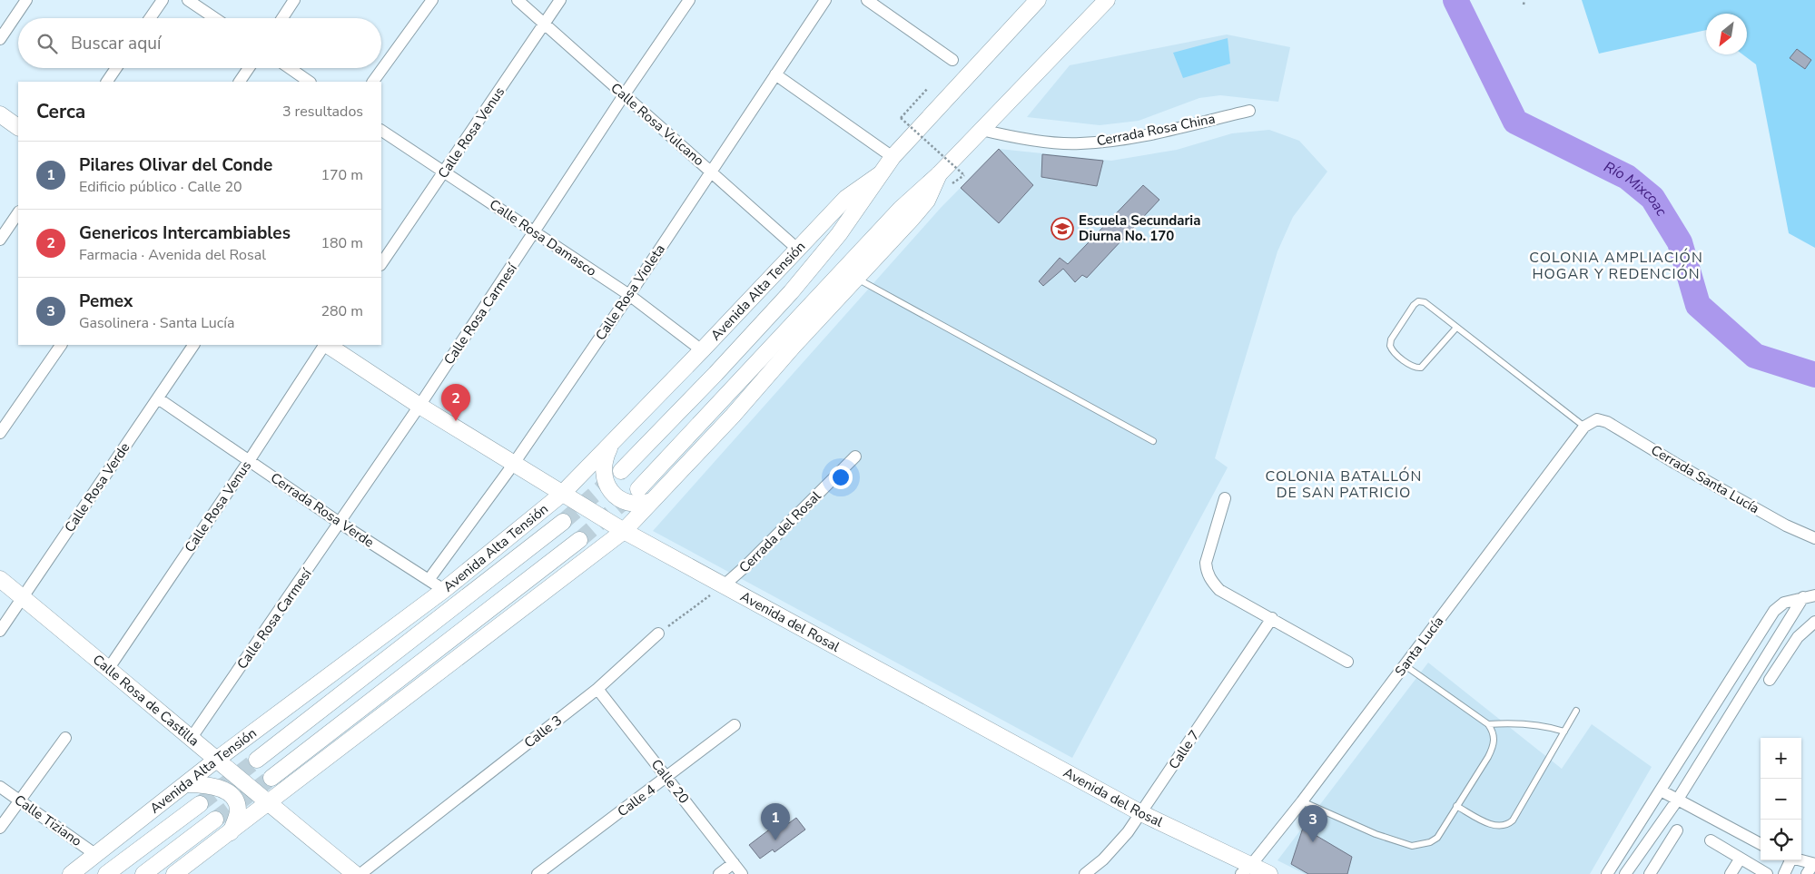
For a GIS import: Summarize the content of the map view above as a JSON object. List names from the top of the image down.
{
  "streets": {
    "street": [
      "Calle Rosa Vulcano",
      "Cerrada Rosa China",
      "Calle Rosa Venus",
      "Calle Rosa Damasco",
      "Avenida Alta Tensión",
      "Calle Rosa Violeta",
      "Calle Rosa Carmesí",
      "Cerrada Santa Lucía",
      "Calle Rosa Verde",
      "Cerrada Rosa Verde",
      "Cerrada del Rosal",
      "Avenida del Rosal",
      "Santa Lucía",
      "Calle Rosa de Castilla",
      "Calle 3",
      "Calle 7",
      "Calle 20",
      "Calle 4",
      "Calle Tiziano"
    ]
  },
  "crossings": [
    ["Calle Rosa Vulcano", "Calle Rosa Venus"],
    ["Calle Rosa Vulcano", "Avenida Alta Tensión"],
    ["Calle Rosa Vulcano", "Calle Rosa Violeta"],
    ["Calle Rosa Vulcano", "Calle Rosa Carmesí"],
    ["Calle Rosa Venus", "Calle Rosa Damasco"],
    ["Calle Rosa Venus", "Cerrada Rosa Verde"],
    ["Calle Rosa Venus", "Calle Rosa de Castilla"],
    ["Calle Rosa Damasco", "Avenida Alta Tensión"],
    ["Calle Rosa Damasco", "Calle Rosa Violeta"],
    ["Calle Rosa Damasco", "Calle Rosa Carmesí"],
    ["Avenida Alta Tensión", "Cerrada Rosa Verde"],
    ["Avenida Alta Tensión", "Avenida del Rosal"],
    ["Avenida Alta Tensión", "Calle Rosa de Castilla"],
    ["Avenida Alta Tensión", "Calle Tiziano"],
    ["Calle Rosa Violeta", "Cerrada Rosa Verde"],
    ["Calle Rosa Violeta", "Avenida del Rosal"],
    ["Calle Rosa Carmesí", "Cerrada Rosa Verde"],
    ["Calle Rosa Carmesí", "Avenida del Rosal"],
    ["Calle Rosa Carmesí", "Calle Rosa de Castilla"],
    ["Cerrada Santa Lucía", "Santa Lucía"],
    ["Calle Rosa Verde", "Cerrada Rosa Verde"],
    ["Calle Rosa Verde", "Calle Rosa de Castilla"],
    ["Cerrada del Rosal", "Avenida del Rosal"],
    ["Avenida del Rosal", "Santa Lucía"],
    ["Avenida del Rosal", "Calle 7"],
    ["Calle 3", "Calle 20"],
    ["Calle 20", "Calle 4"]
  ],
  "districts": ["COLONIA AMPLIACIÓN HOGAR Y REDENCIÓN", "COLONIA BATALLÓN DE SAN PATRICIO"],
  "water": ["Río Mixcoac"],
  "places": {
    "school or university": ["Escuela Secundaria Diurna No. 170"]
  },
  "north": "bottom left",
  "page": {
    "search": "Buscar aquí",
    "heading": ["Cerca", "3 resultados"],
    "list": [
      {
        "mark": "1",
        "name": "Pilares Olivar del Conde",
        "note": "Edificio público · Calle 20",
        "value": "170 m"
      },
      {
        "mark": "2",
        "name": "Genericos Intercambiables",
        "note": "Farmacia · Avenida del Rosal",
        "value": "180 m"
      },
      {
        "mark": "3",
        "name": "Pemex",
        "note": "Gasolinera · Santa Lucía",
        "value": "280 m"
      }
    ],
    "pins": ["2", "1", "3"],
    "map_buttons": ["+", "−"]
  }
}
